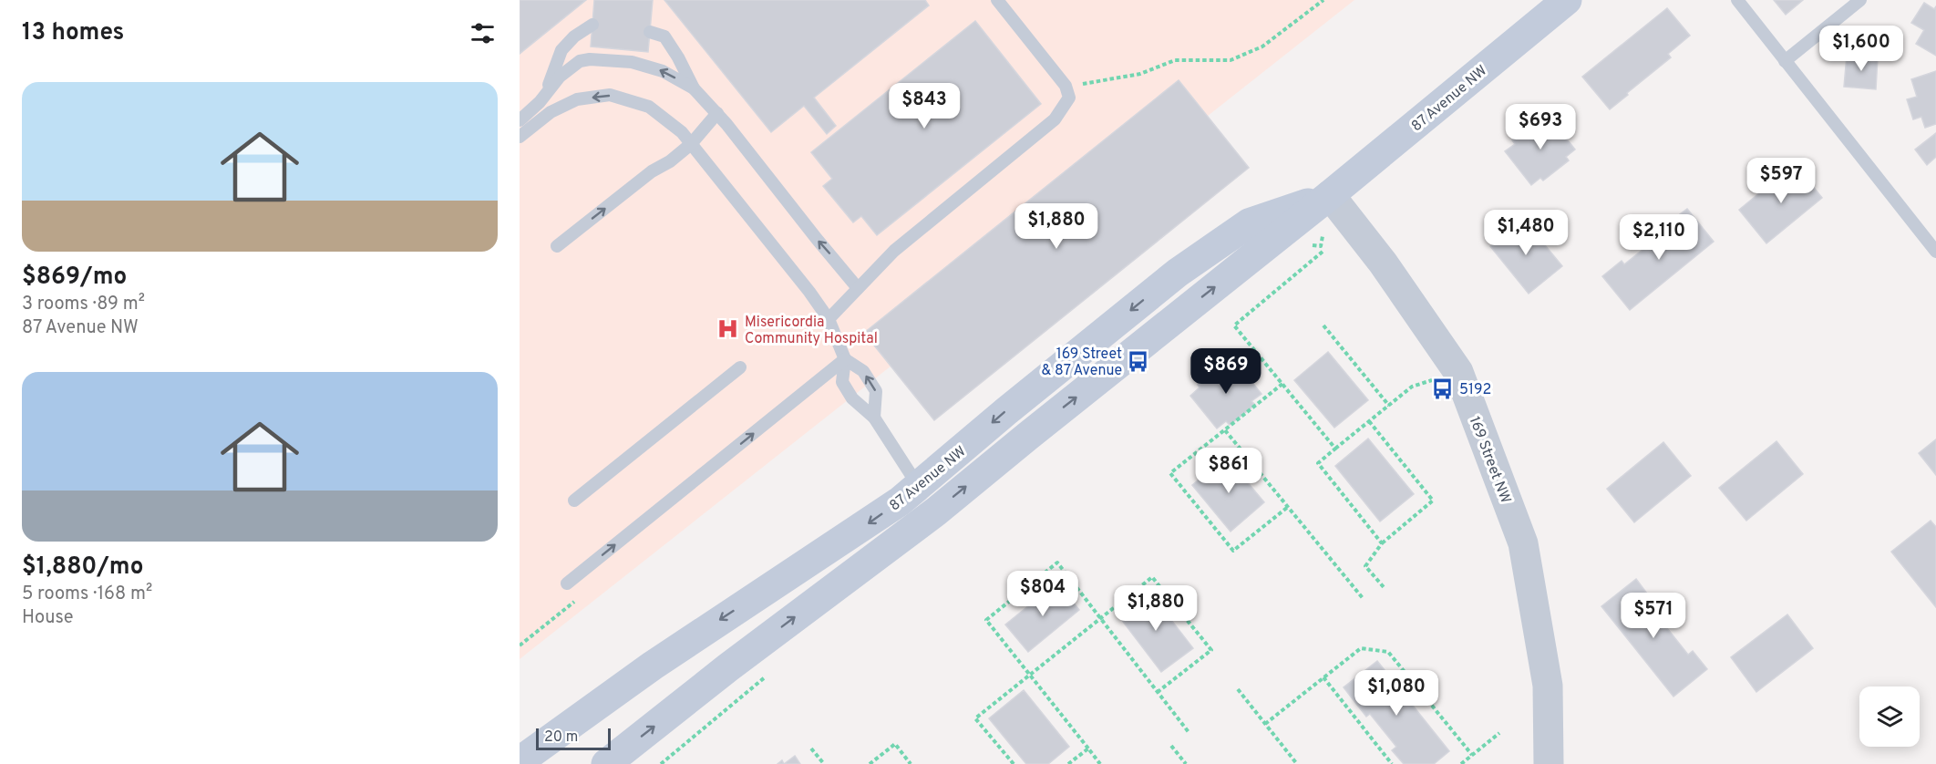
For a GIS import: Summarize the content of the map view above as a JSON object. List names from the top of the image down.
{
  "streets": {
    "main road": ["87 Avenue NW"],
    "street": ["169 Street NW"]
  },
  "crossings": [
    ["87 Avenue NW", "169 Street NW"]
  ],
  "places": {
    "hospital": ["Misericordia Community Hospital"],
    "bus stop": ["169 Street & 87 Avenue", "5192"]
  },
  "scale_bar": "20 m",
  "page": {
    "heading": "13 homes",
    "price": [
      "$1,600",
      "$843",
      "$693",
      "$597",
      "$1,880",
      "$1,480",
      "$2,110",
      "$869",
      "$861",
      "$804",
      "$1,880",
      "$571",
      "$1,080"
    ],
    "list": [
      {
        "name": "$869/mo",
        "note": "3 rooms · 89 m² · 87 Avenue NW"
      },
      {
        "name": "$1,880/mo",
        "note": "5 rooms · 168 m² · House"
      }
    ],
    "scale": "20 m"
  }
}
